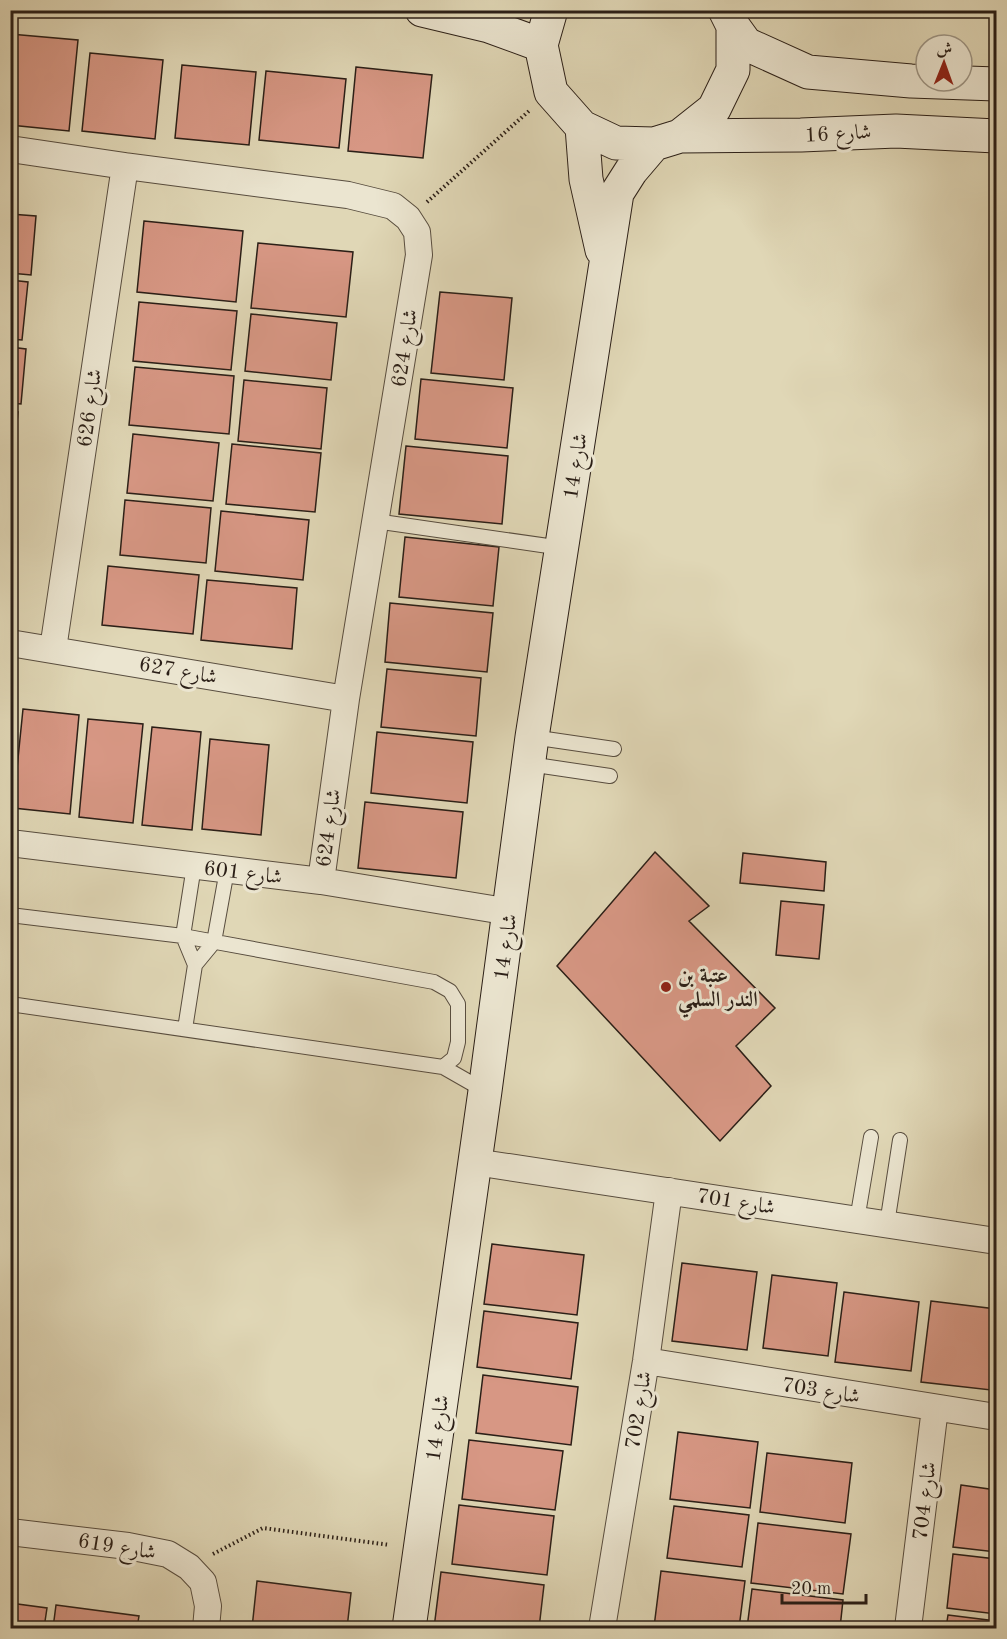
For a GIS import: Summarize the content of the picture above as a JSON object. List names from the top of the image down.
{
  "streets": {
    "street": [
      "شارع 16",
      "شارع 624",
      "شارع 626",
      "شارع 14",
      "شارع 627",
      "شارع 601",
      "شارع 701",
      "شارع 703",
      "شارع 702",
      "شارع 704",
      "شارع 619"
    ]
  },
  "crossings": [
    ["شارع 16", "شارع 14"],
    ["شارع 624", "شارع 627"],
    ["شارع 624", "شارع 601"],
    ["شارع 626", "شارع 627"],
    ["شارع 14", "شارع 601"],
    ["شارع 14", "شارع 701"],
    ["شارع 701", "شارع 702"],
    ["شارع 703", "شارع 702"],
    ["شارع 703", "شارع 704"]
  ],
  "places": ["عتبة بن الندر السلمي"],
  "scale_bar": "20 m",
  "north": "top"
}
